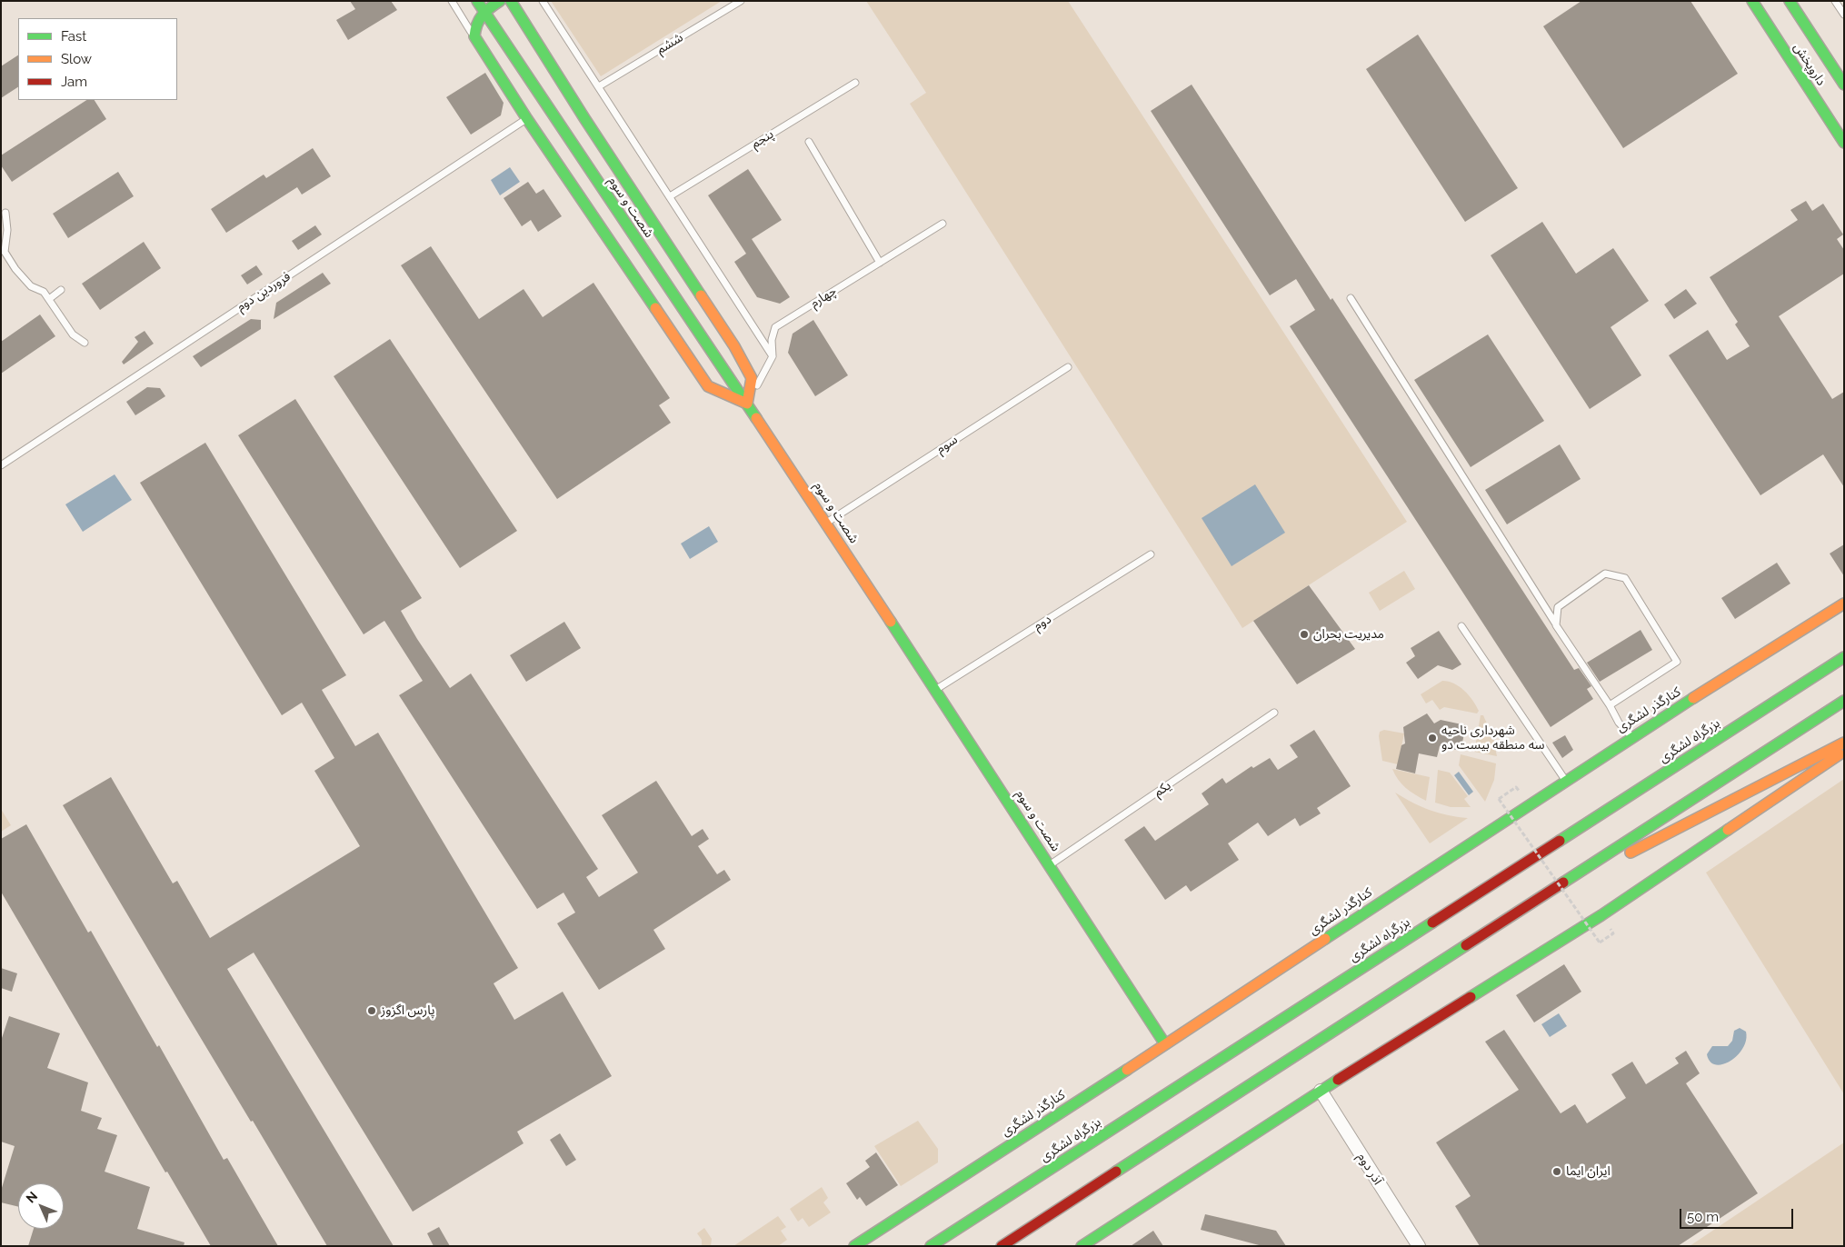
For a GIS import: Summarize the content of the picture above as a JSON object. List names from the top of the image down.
{
  "streets": {
    "main road": [
      "داروپخش",
      "شصت و سوم",
      "کنارگذر لشگری",
      "بزرگراه لشگری"
    ],
    "street": ["آذر دوم"],
    "lane": [
      "ششم",
      "پنجم",
      "فروردین دوم",
      "چهارم",
      "سوم",
      "دوم",
      "یکم"
    ]
  },
  "crossings": [
    ["شصت و سوم", "چهارم"],
    ["شصت و سوم", "سوم"],
    ["شصت و سوم", "دوم"],
    ["شصت و سوم", "کنارگذر لشگری"],
    ["شصت و سوم", "یکم"]
  ],
  "places": [
    "مدیریت بحران",
    "شهرداری ناحیه سه منطقه بیست دو",
    "پارس اگزوز",
    "ایران ایما"
  ],
  "legend": ["Fast", "Slow", "Jam"],
  "scale_bar": "50 m",
  "north": "top left"
}
